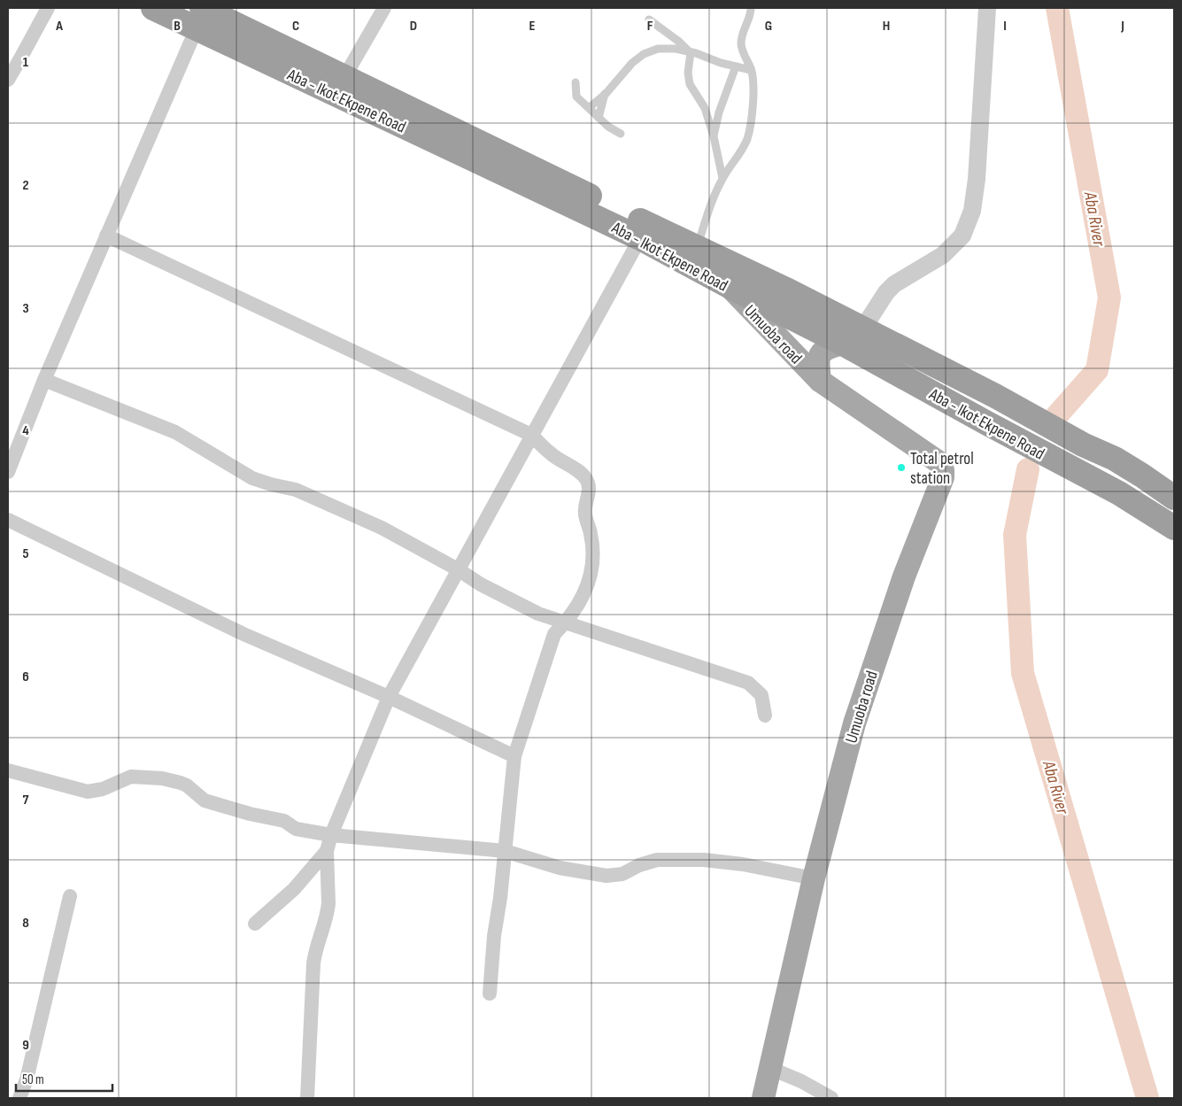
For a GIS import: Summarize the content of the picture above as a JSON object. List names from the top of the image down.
{
  "streets": {
    "highway": ["Aba - Ikot Ekpene Road"],
    "main road": ["Umuoba road"]
  },
  "crossings": [
    ["Aba - Ikot Ekpene Road", "Umuoba road"]
  ],
  "water": ["Aba River"],
  "places": ["Total petrol station"],
  "scale_bar": "50 m",
  "grid": {
    "columns": [
      "A",
      "B",
      "C",
      "D",
      "E",
      "F",
      "G",
      "H",
      "I",
      "J"
    ],
    "rows": [
      "1",
      "2",
      "3",
      "4",
      "5",
      "6",
      "7",
      "8",
      "9"
    ]
  }
}
